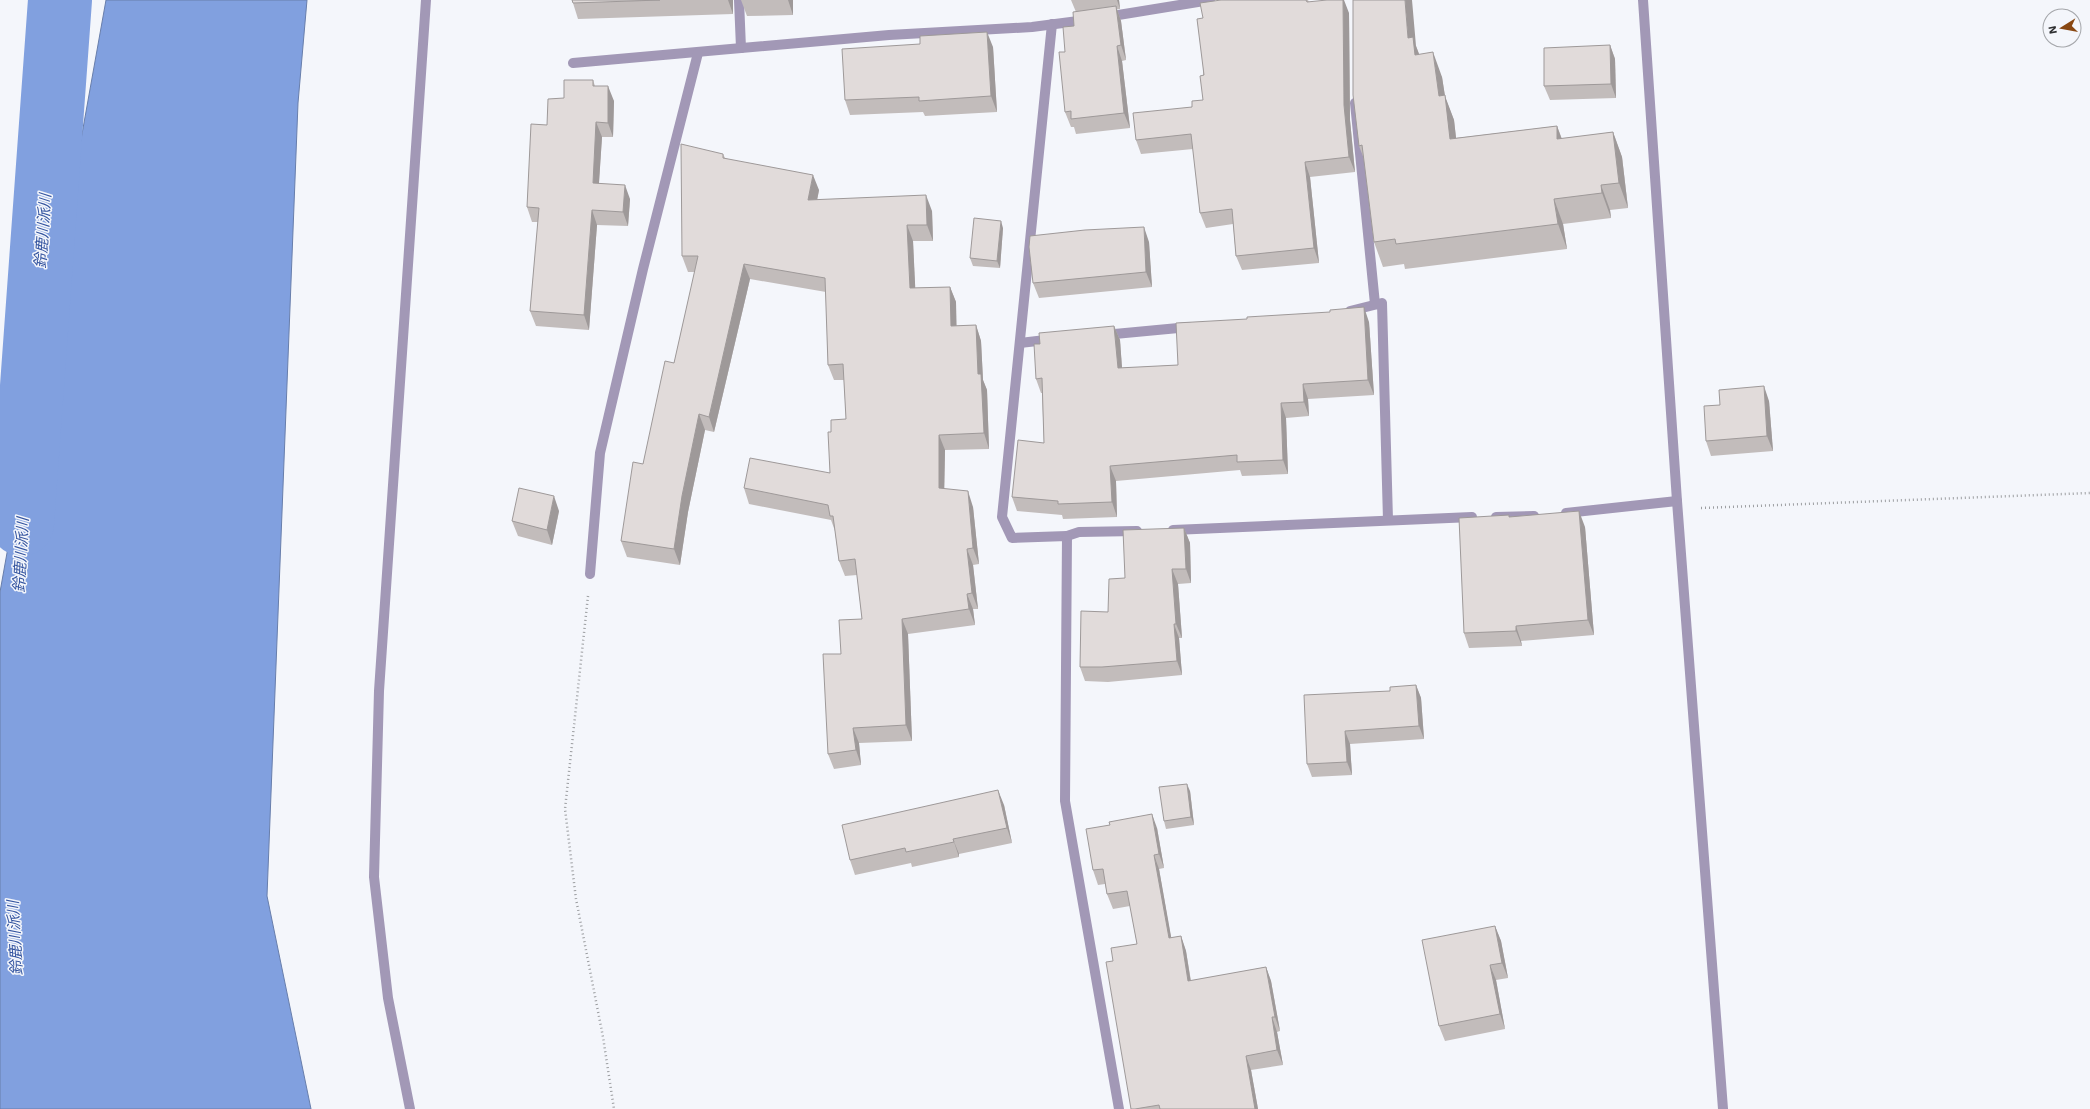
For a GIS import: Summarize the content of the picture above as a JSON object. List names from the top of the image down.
{
  "water": ["鈴鹿川派川"],
  "north": "left"
}
